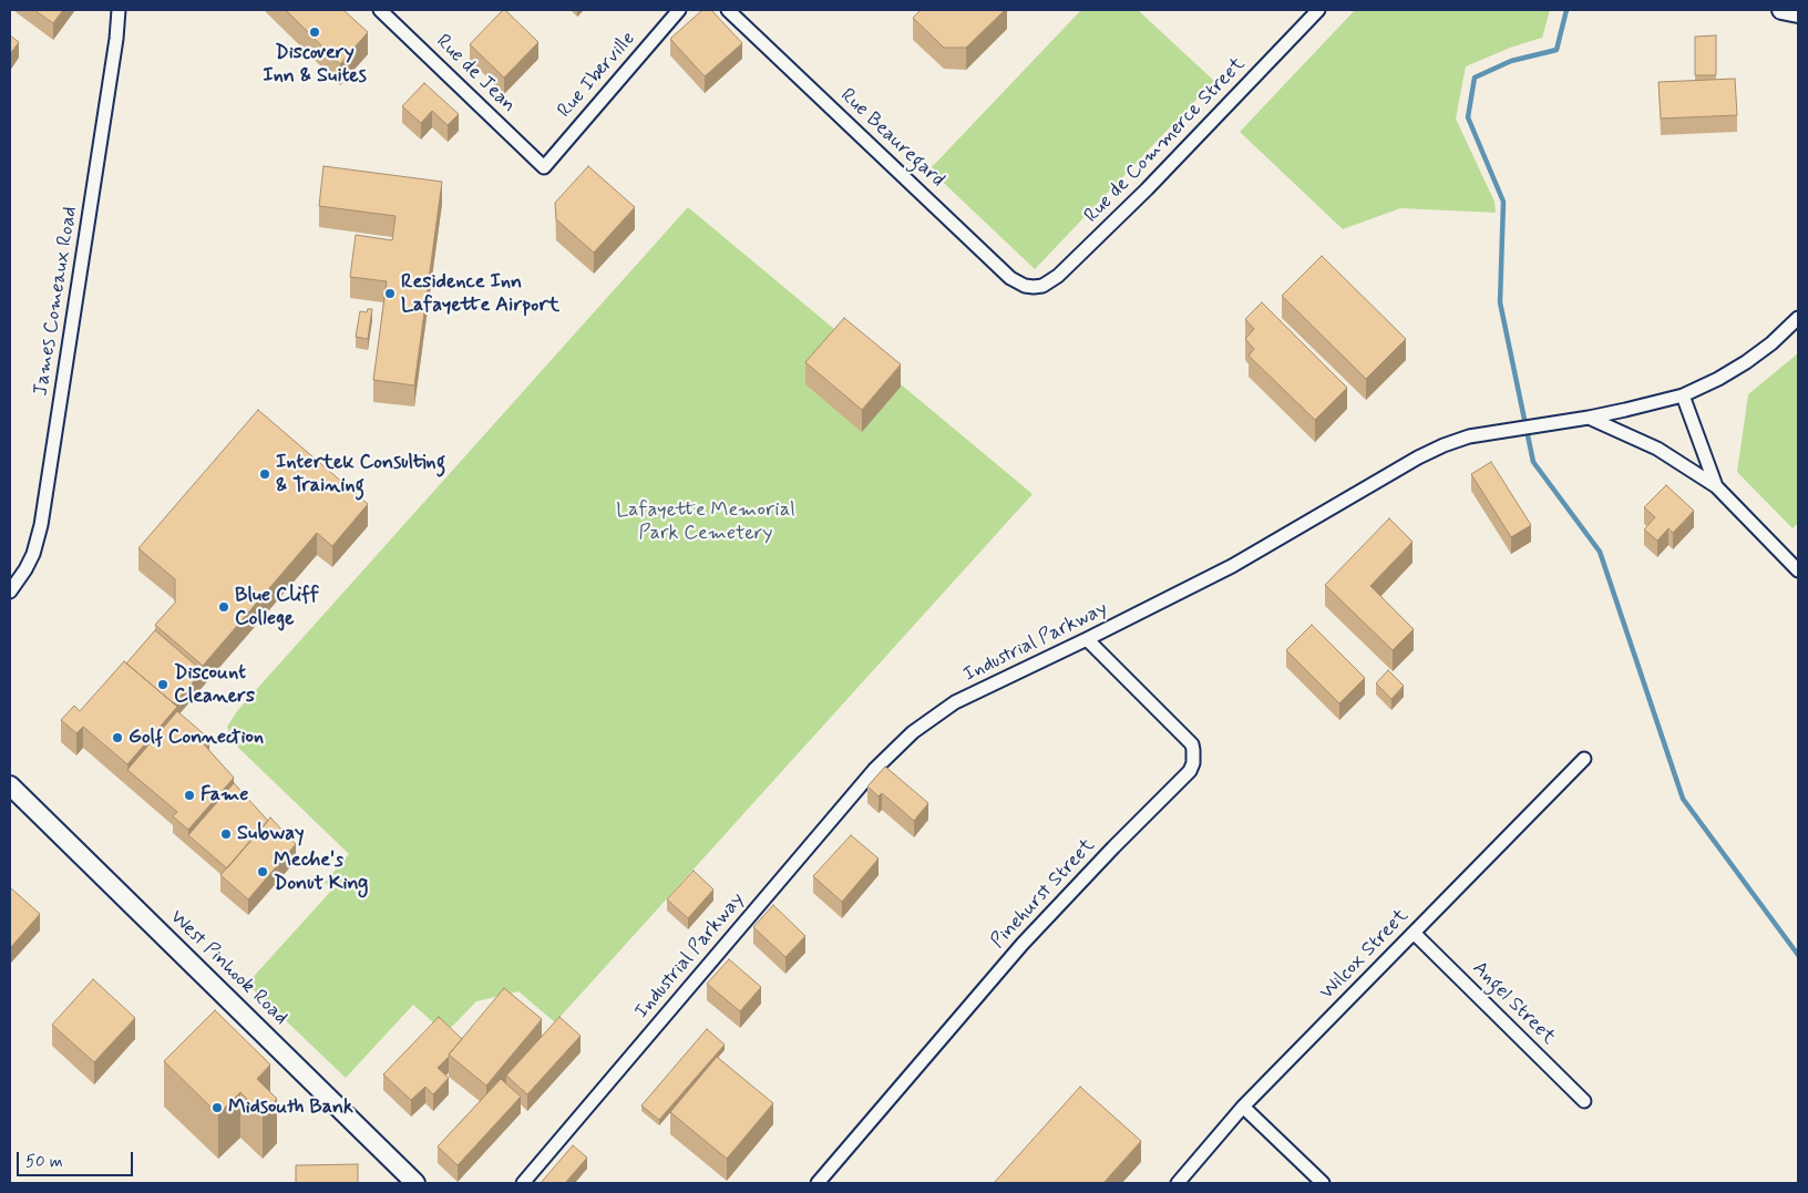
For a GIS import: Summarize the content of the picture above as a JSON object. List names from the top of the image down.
{
  "streets": {
    "main road": ["West Pinhook Road"],
    "street": [
      "Rue de Jean",
      "Rue Iberville",
      "Rue Beauregard",
      "Rue de Commerce Street",
      "James Comeaux Road",
      "Industrial Parkway",
      "Pinehurst Street",
      "Wilcox Street",
      "Angel Street"
    ]
  },
  "crossings": [
    ["Rue de Jean", "Rue Iberville"],
    ["Rue Beauregard", "Rue de Commerce Street"],
    ["Industrial Parkway", "Pinehurst Street"],
    ["Wilcox Street", "Angel Street"]
  ],
  "parks": ["Lafayette Memorial Park Cemetery"],
  "places": [
    "Discovery Inn & Suites",
    "Residence Inn Lafayette Airport",
    "Intertek Consulting & Training",
    "Blue Cliff College",
    "Discount Cleaners",
    "Golf Connection",
    "Fame",
    "Subway",
    "Meche's Donut King",
    "Midsouth Bank"
  ],
  "scale_bar": "50 m"
}
